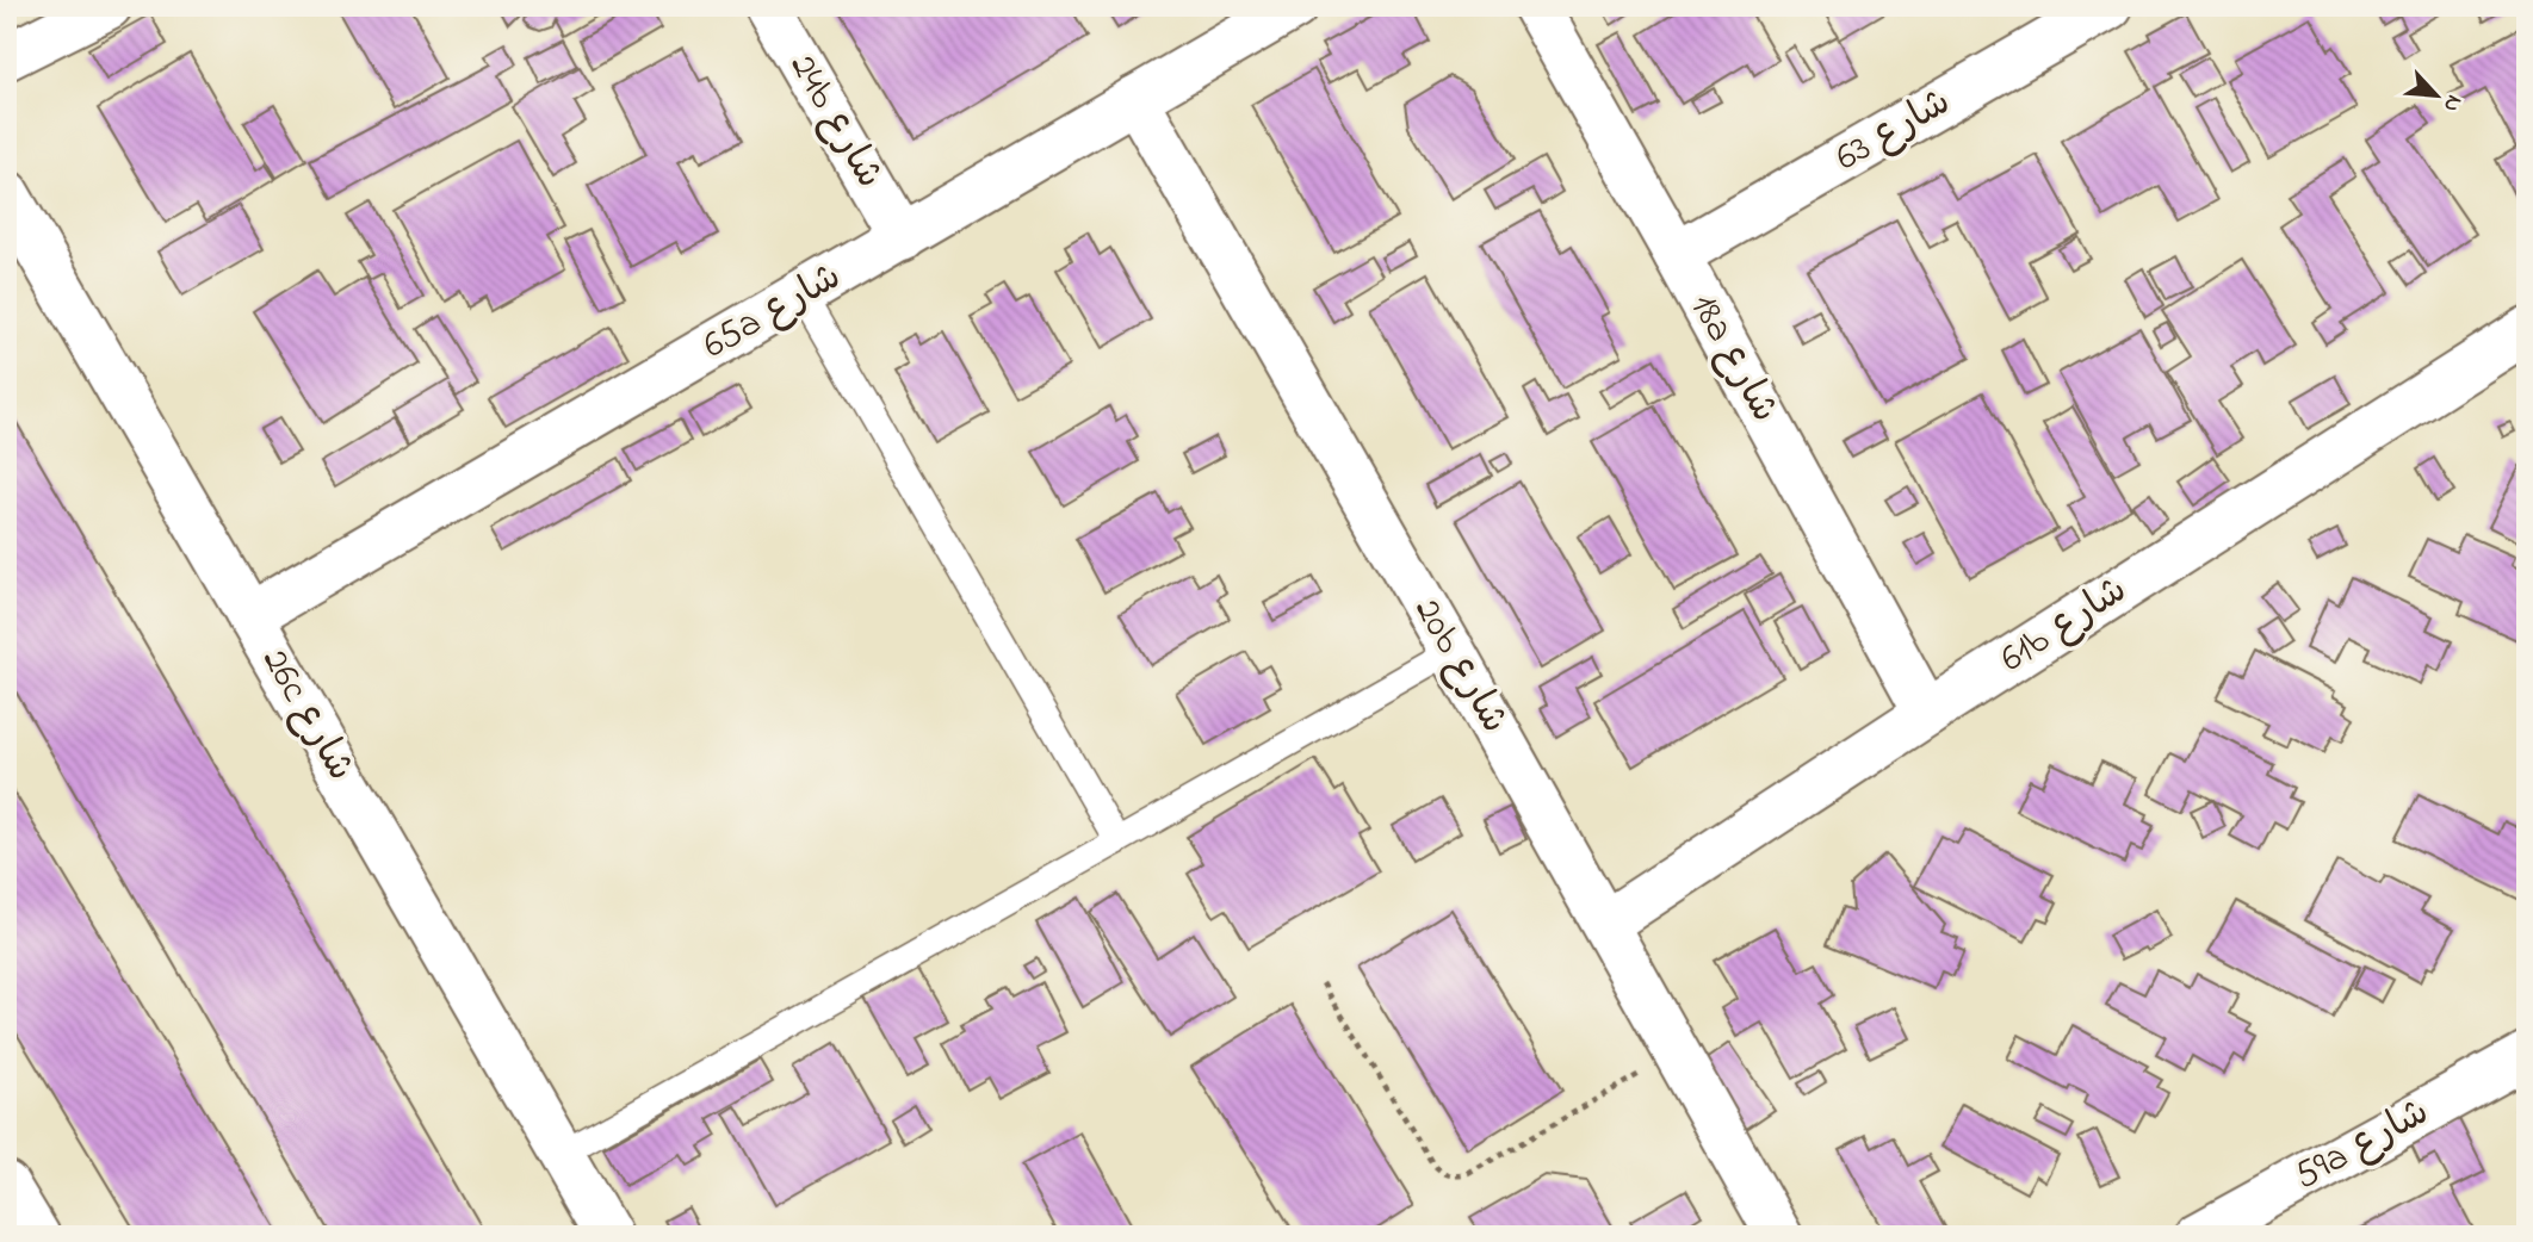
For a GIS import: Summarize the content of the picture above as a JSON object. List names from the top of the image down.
{
  "streets": {
    "street": [
      "24b شارع",
      "شارع 63",
      "65a شارع",
      "18a شارع",
      "61b شارع",
      "20b شارع",
      "26c شارع",
      "59a شارع"
    ]
  },
  "crossings": [
    ["24b شارع", "65a شارع"],
    ["شارع 63", "18a شارع"],
    ["65a شارع", "20b شارع"],
    ["65a شارع", "26c شارع"],
    ["18a شارع", "61b شارع"],
    ["61b شارع", "20b شارع"]
  ],
  "north": "bottom right"
}
